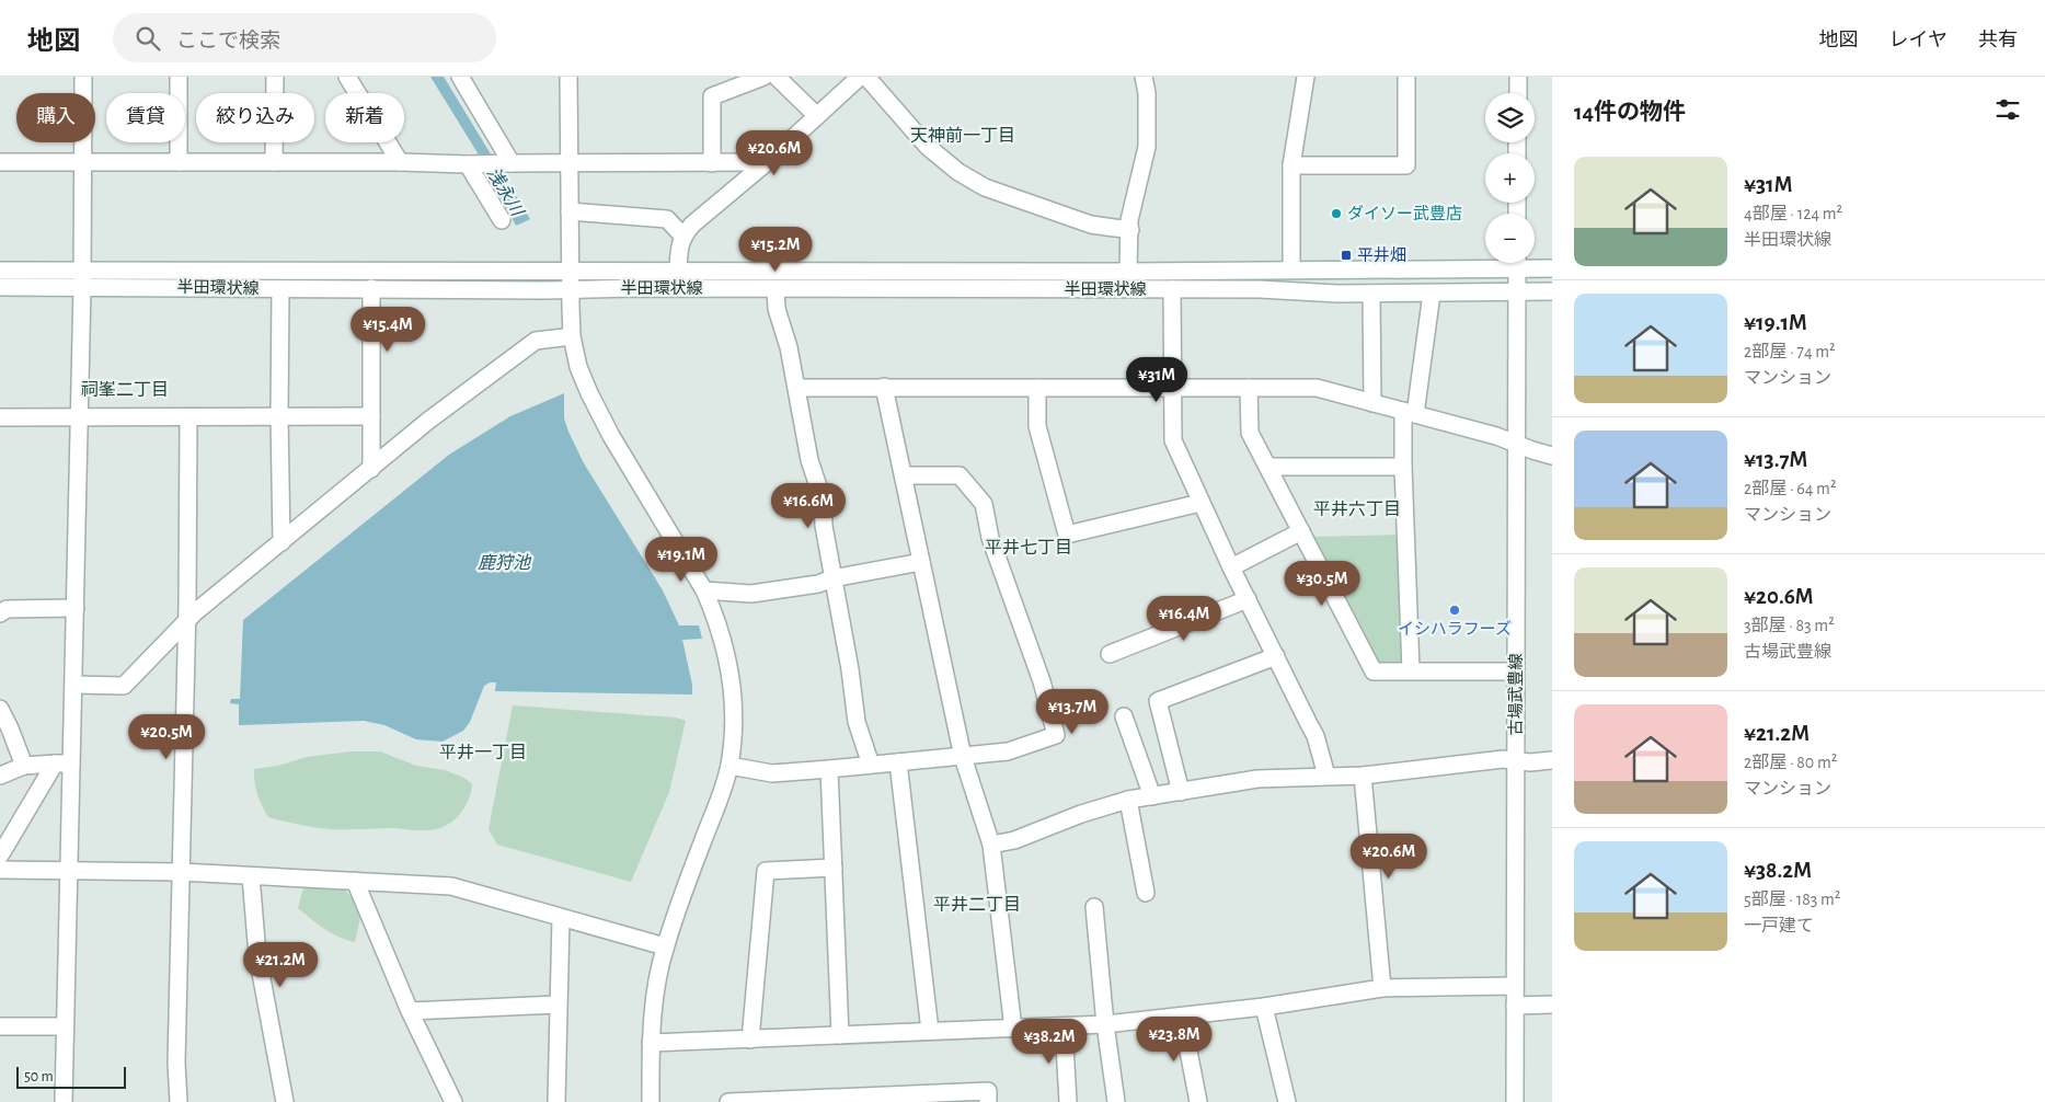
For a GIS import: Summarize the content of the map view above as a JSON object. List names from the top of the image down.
{
  "streets": {
    "street": ["半田環状線", "古場武豊線"]
  },
  "crossings": [
    ["半田環状線", "古場武豊線"]
  ],
  "districts": [
    "天神前一丁目",
    "祠峯二丁目",
    "平井六丁目",
    "平井七丁目",
    "平井一丁目",
    "平井二丁目"
  ],
  "water": ["浅永川", "鹿狩池"],
  "places": {
    "other": ["ダイソー武豊店", "イシハラフーズ"],
    "transit": ["平井畑"]
  },
  "scale_bar": "50 m",
  "page": {
    "header": "地図",
    "search": "ここで検索",
    "nav": ["地図", "レイヤ", "共有"],
    "heading": "14件の物件",
    "map_buttons": ["+", "−"],
    "chip": [
      "購入",
      "賃貸",
      "絞り込み",
      "新着"
    ],
    "price": [
      "¥20.6M",
      "¥15.2M",
      "¥15.4M",
      "¥31M",
      "¥16.6M",
      "¥19.1M",
      "¥30.5M",
      "¥16.4M",
      "¥13.7M",
      "¥20.5M",
      "¥20.6M",
      "¥21.2M",
      "¥23.8M",
      "¥38.2M"
    ],
    "list": [
      {
        "name": "¥31M",
        "note": "4部屋 · 124 m² · 半田環状線"
      },
      {
        "name": "¥19.1M",
        "note": "2部屋 · 74 m² · マンション"
      },
      {
        "name": "¥13.7M",
        "note": "2部屋 · 64 m² · マンション"
      },
      {
        "name": "¥20.6M",
        "note": "3部屋 · 83 m² · 古場武豊線"
      },
      {
        "name": "¥21.2M",
        "note": "2部屋 · 80 m² · マンション"
      },
      {
        "name": "¥38.2M",
        "note": "5部屋 · 183 m² · 一戸建て"
      }
    ],
    "scale": "50 m"
  }
}
